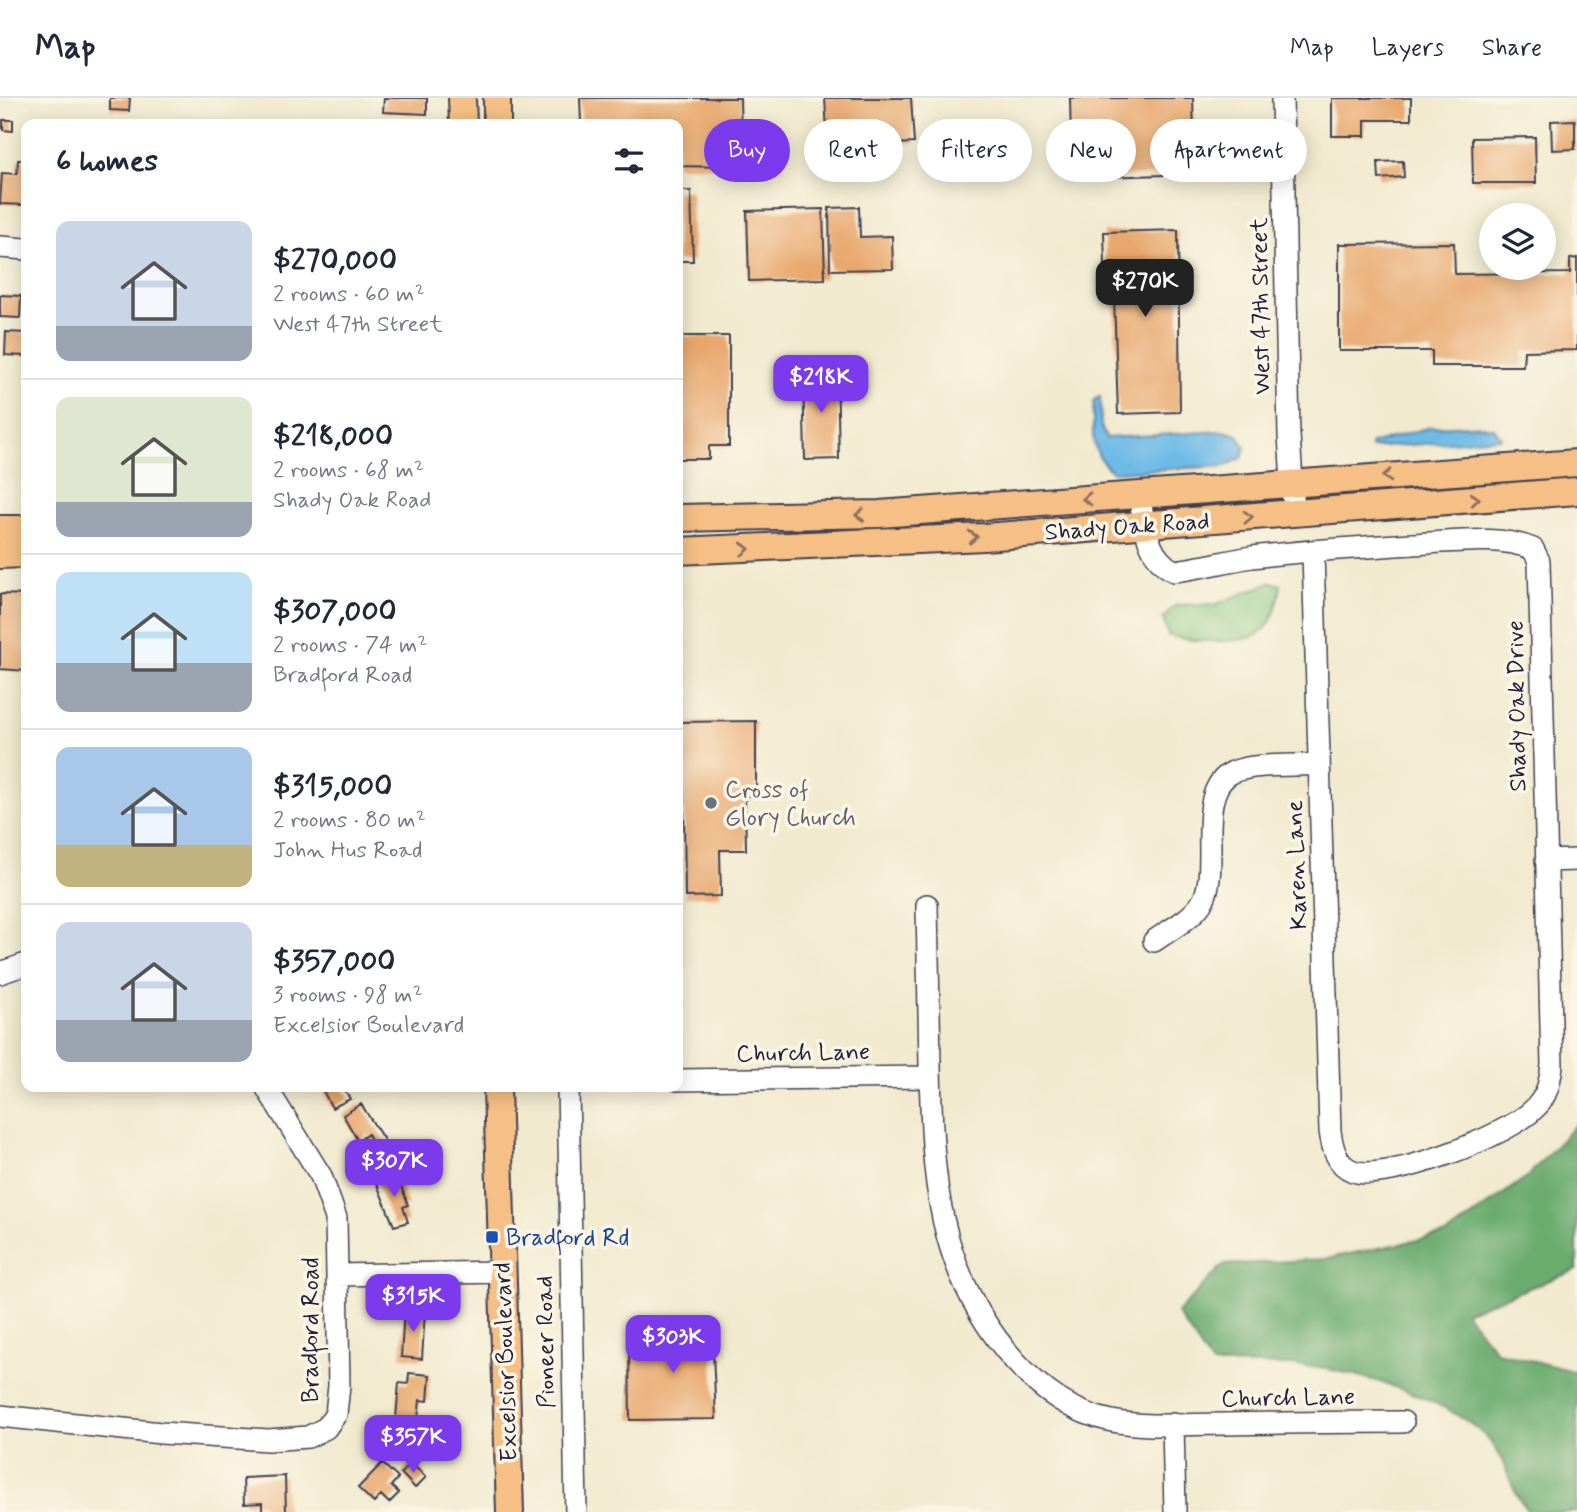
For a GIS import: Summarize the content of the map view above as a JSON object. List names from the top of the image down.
{
  "streets": {
    "main road": ["Shady Oak Road", "Excelsior Boulevard"],
    "street": [
      "West 47th Street",
      "Shady Oak Drive",
      "Karen Lane",
      "Church Lane",
      "Bradford Road",
      "Pioneer Road"
    ]
  },
  "crossings": [
    ["West 47th Street", "Shady Oak Road"],
    ["Shady Oak Road", "Shady Oak Drive"],
    ["Shady Oak Drive", "Karen Lane"]
  ],
  "places": {
    "other": ["Cross of Glory Church"],
    "transit": ["Bradford Rd"]
  },
  "page": {
    "header": "Map",
    "nav": ["Map", "Layers", "Share"],
    "chip": [
      "Buy",
      "Rent",
      "Filters",
      "New",
      "Apartment"
    ],
    "heading": "6 homes",
    "list": [
      {
        "name": "$270,000",
        "note": "2 rooms · 60 m² · West 47th Street"
      },
      {
        "name": "$218,000",
        "note": "2 rooms · 68 m² · Shady Oak Road"
      },
      {
        "name": "$307,000",
        "note": "2 rooms · 74 m² · Bradford Road"
      },
      {
        "name": "$315,000",
        "note": "2 rooms · 80 m² · John Hus Road"
      },
      {
        "name": "$357,000",
        "note": "3 rooms · 98 m² · Excelsior Boulevard"
      }
    ],
    "price": [
      "$270K",
      "$218K",
      "$307K",
      "$315K",
      "$303K",
      "$357K"
    ]
  }
}
